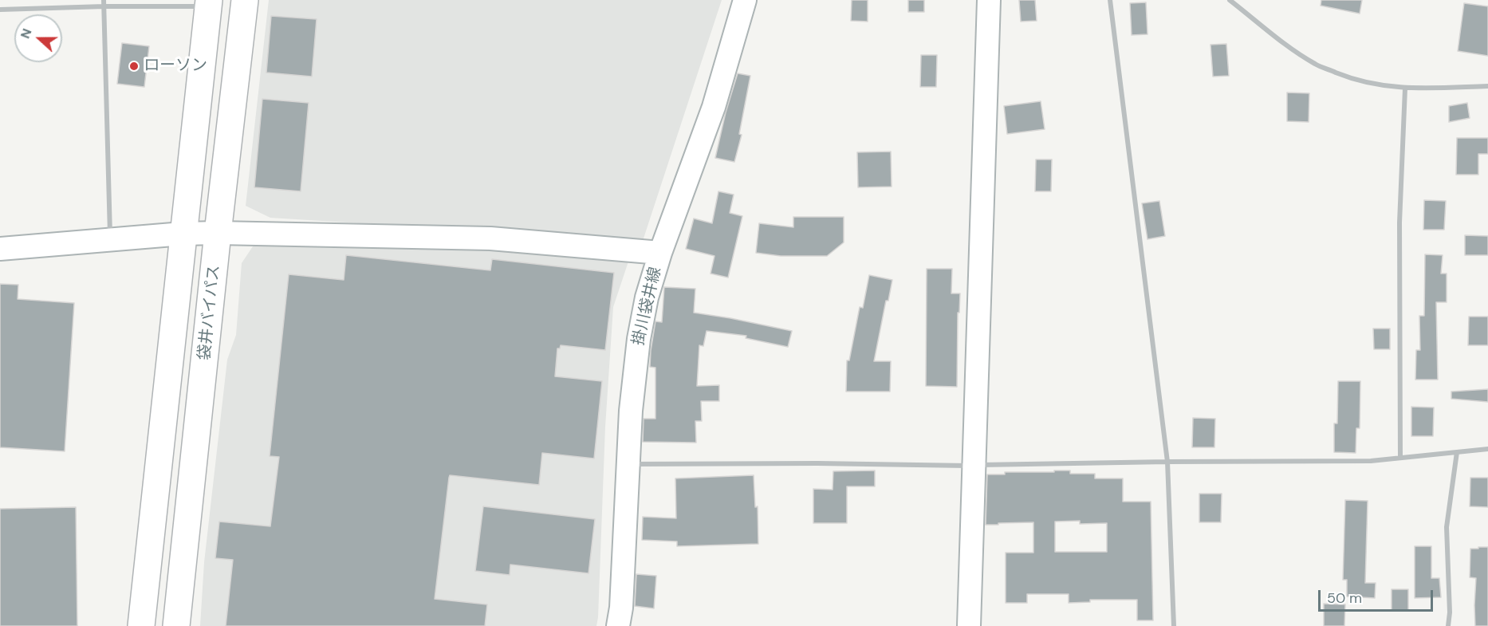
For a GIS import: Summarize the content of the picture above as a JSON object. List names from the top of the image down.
{
  "streets": {
    "highway": ["袋井バイパス"],
    "street": ["掛川袋井線"]
  },
  "places": ["ローソン"],
  "scale_bar": "50 m",
  "north": "left"
}
